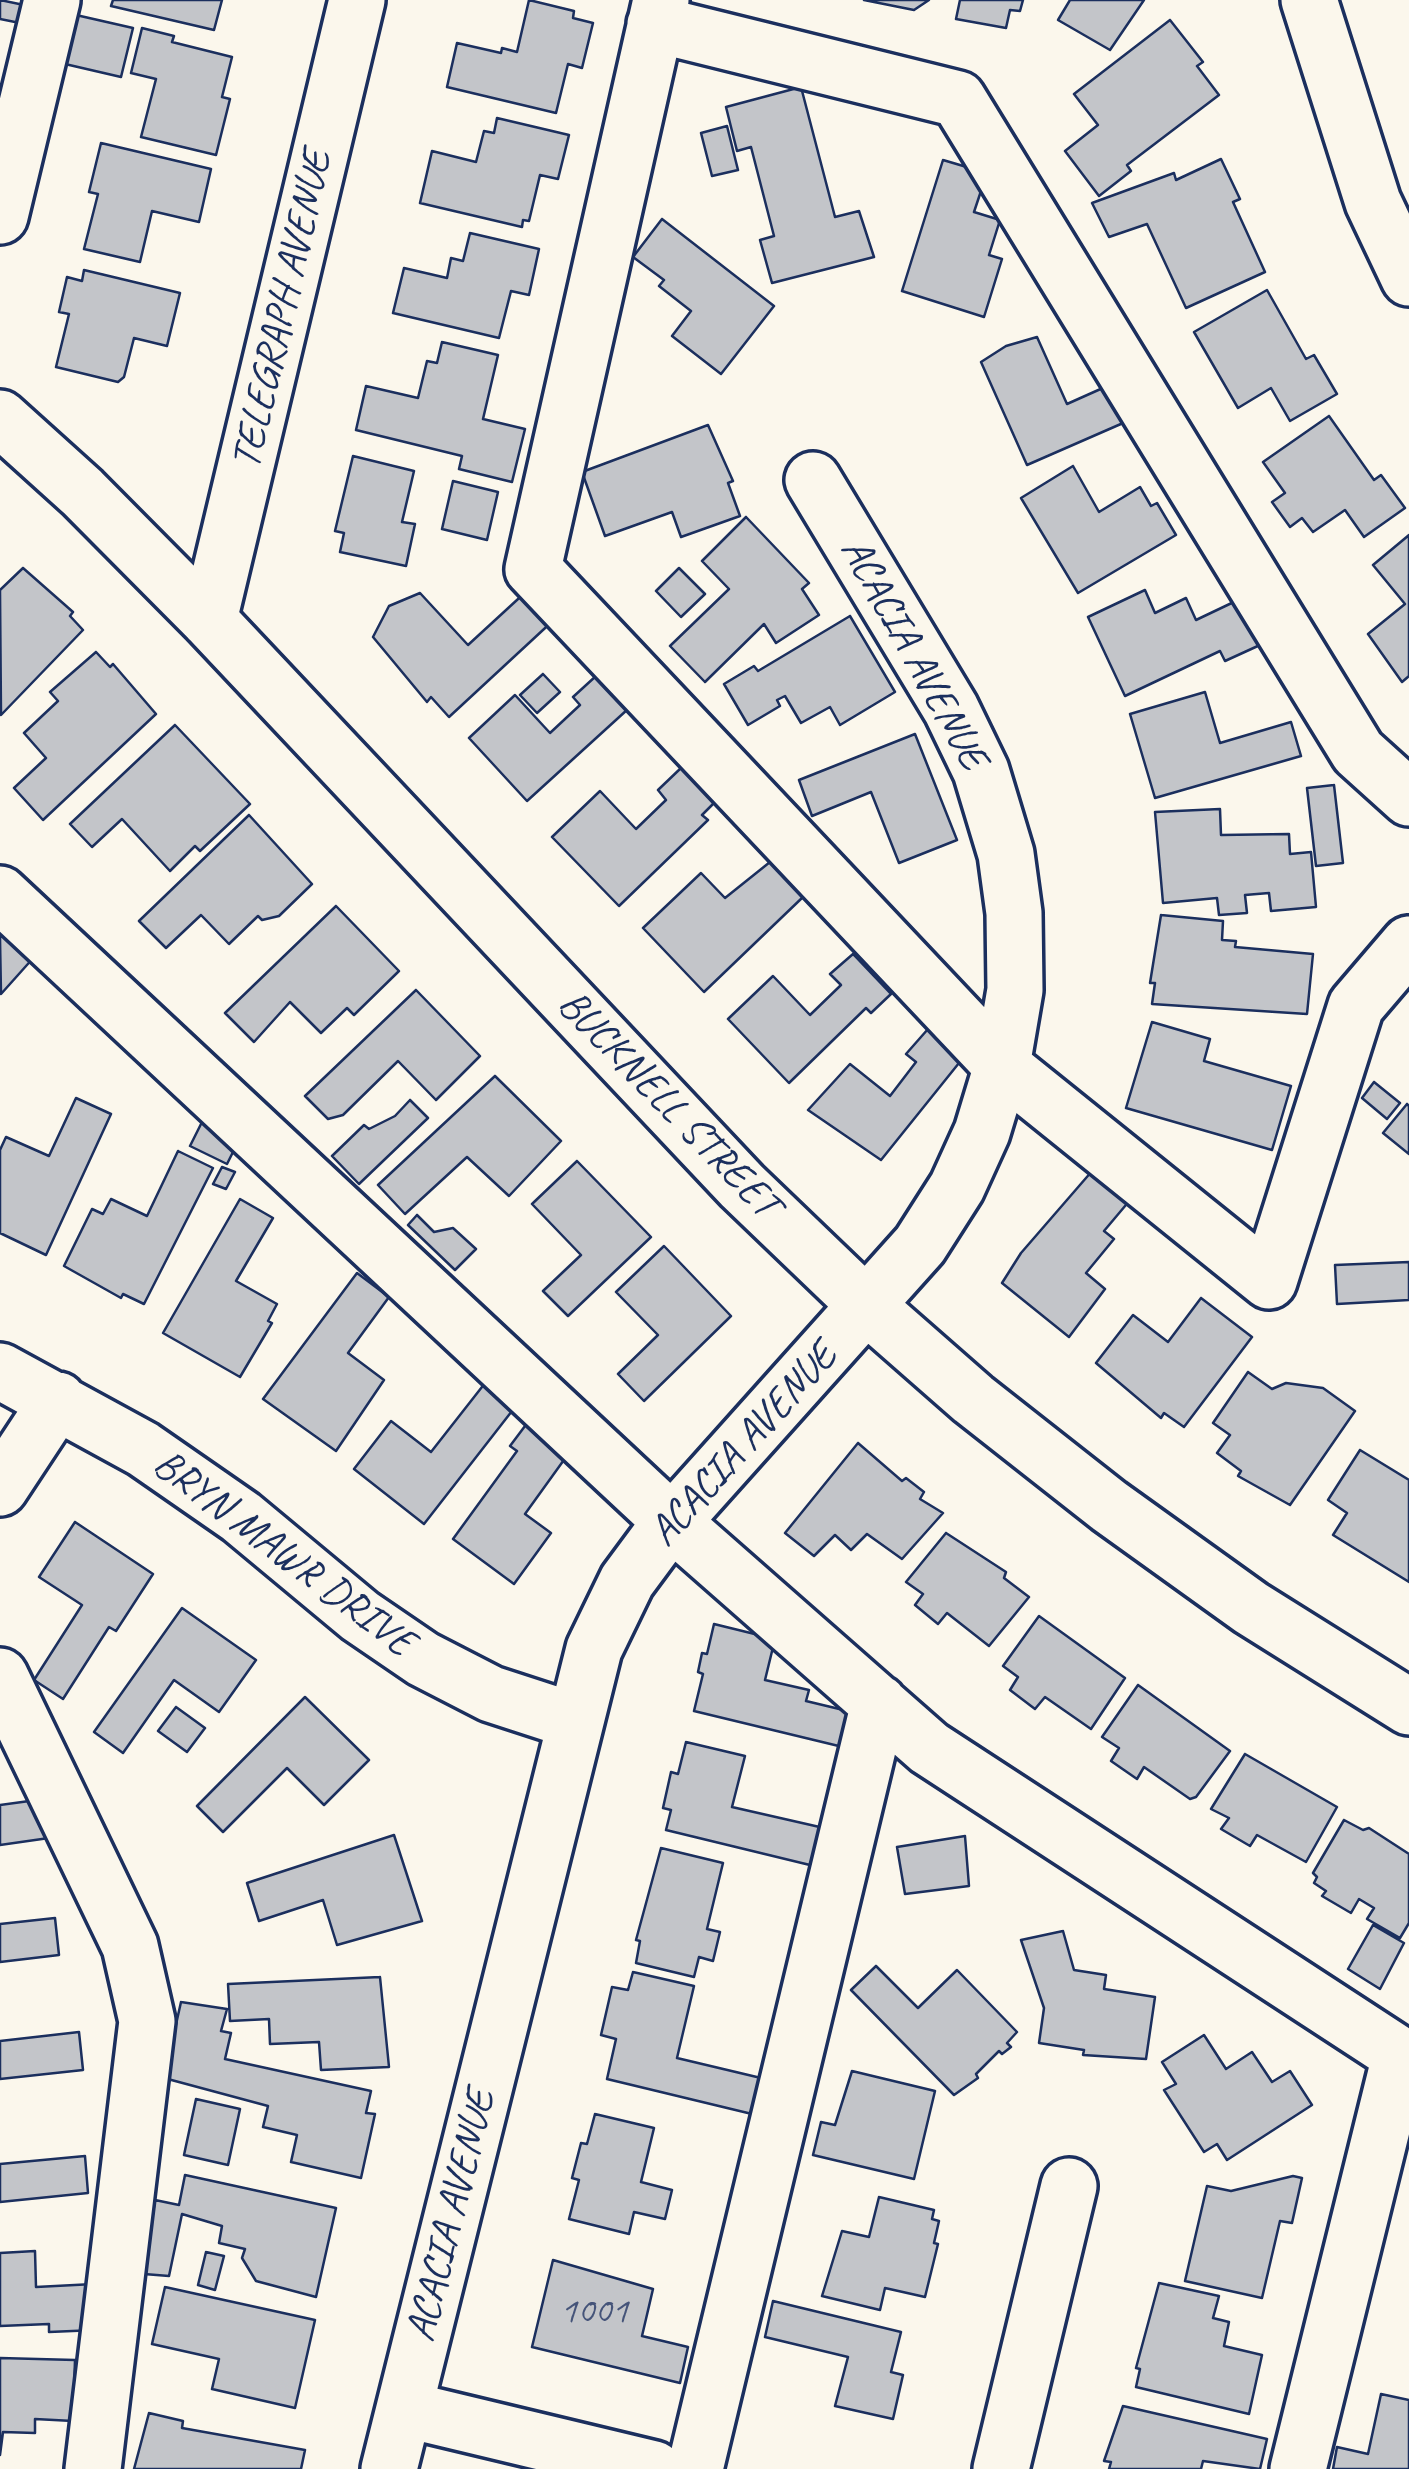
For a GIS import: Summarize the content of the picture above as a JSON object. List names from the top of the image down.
{
  "streets": {
    "street": [
      "TELEGRAPH AVENUE",
      "ACACIA AVENUE",
      "BUCKNELL STREET",
      "BRYN MAWR DRIVE"
    ]
  },
  "crossings": [
    ["TELEGRAPH AVENUE", "BUCKNELL STREET"],
    ["ACACIA AVENUE", "BUCKNELL STREET"],
    ["ACACIA AVENUE", "BRYN MAWR DRIVE"]
  ],
  "house_numbers": ["1001"]
}
